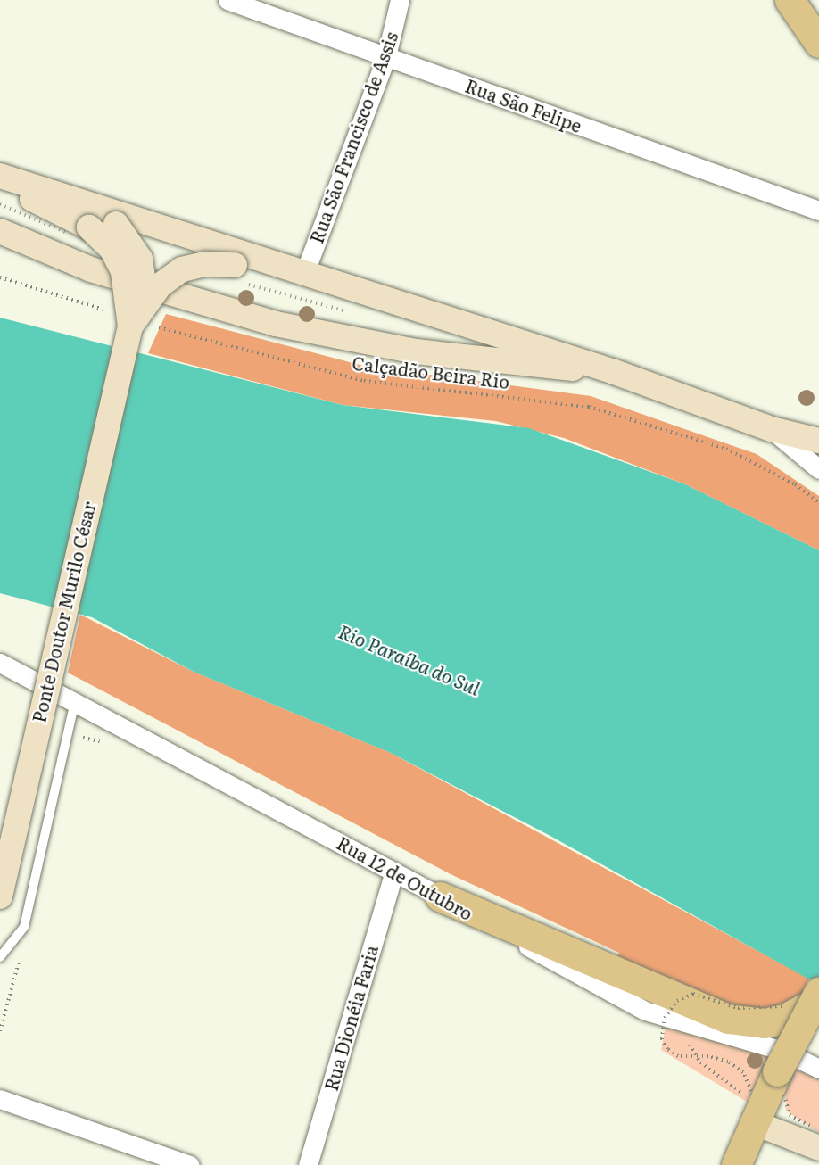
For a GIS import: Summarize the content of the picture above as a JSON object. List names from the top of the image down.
{
  "streets": {
    "main road": ["Ponte Doutor Murilo César"],
    "street": [
      "Rua São Felipe",
      "Rua São Francisco de Assis",
      "Rua 12 de Outubro",
      "Rua Dionéia Faria"
    ],
    "path": ["Calçadão Beira Rio"]
  },
  "crossings": [
    ["Rua São Felipe", "Rua São Francisco de Assis"],
    ["Calçadão Beira Rio", "Ponte Doutor Murilo César"],
    ["Rua 12 de Outubro", "Rua Dionéia Faria"]
  ],
  "water": ["Rio Paraíba do Sul"]
}
